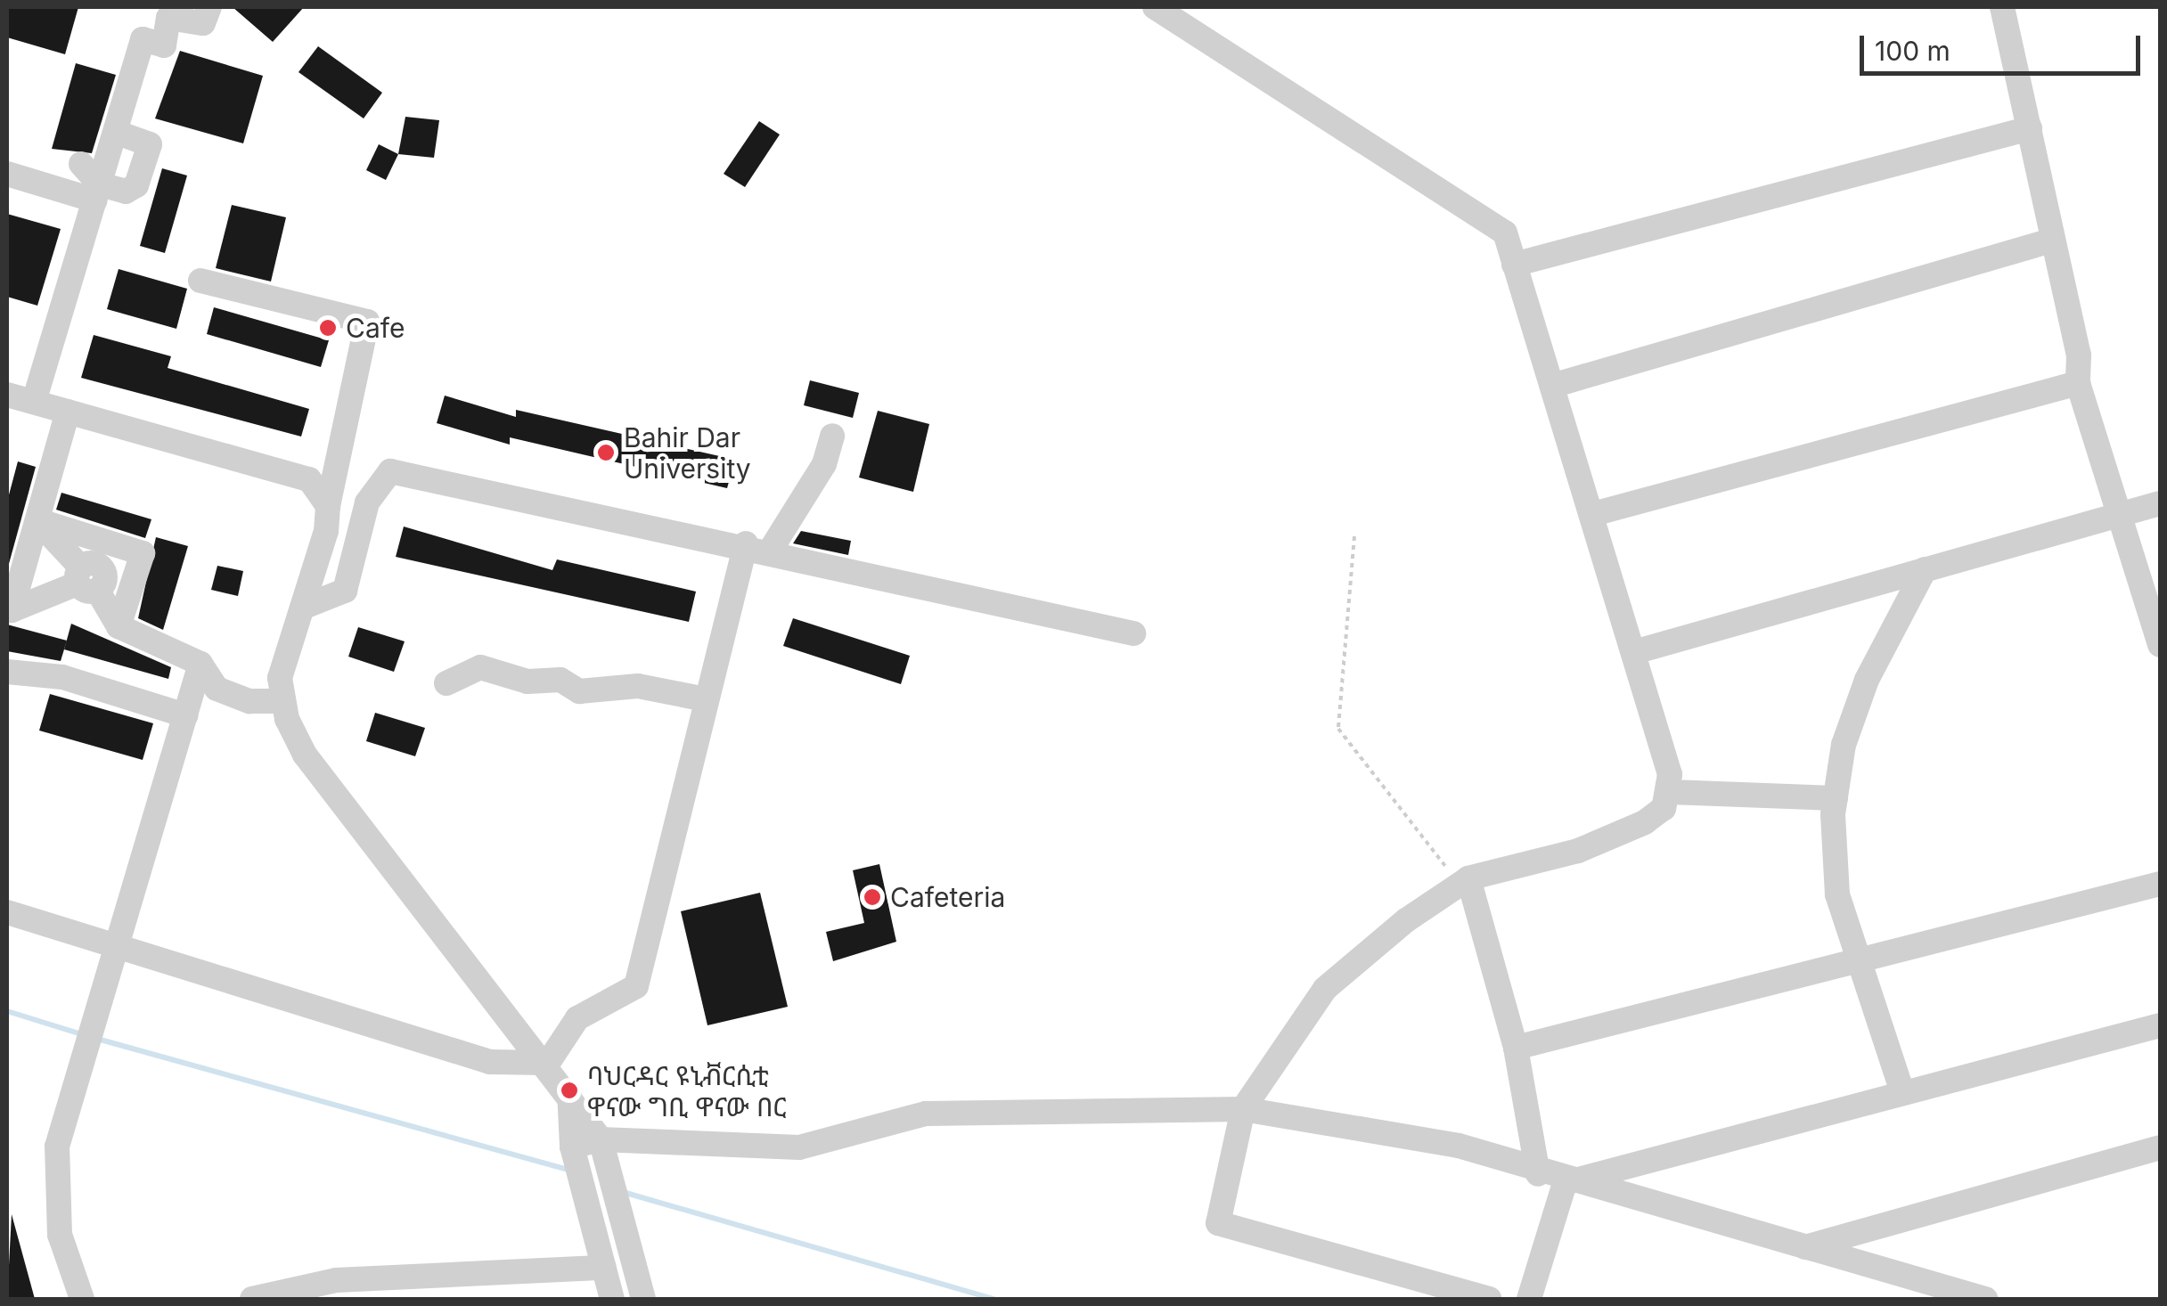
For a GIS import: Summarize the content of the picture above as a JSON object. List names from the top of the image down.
{
  "places": [
    "Cafe",
    "Bahir Dar University",
    "Cafeteria",
    "ባህርዳር ዩኒቭርሲቲ ዋናው ግቢ ዋናው በር"
  ],
  "scale_bar": "100 m"
}
